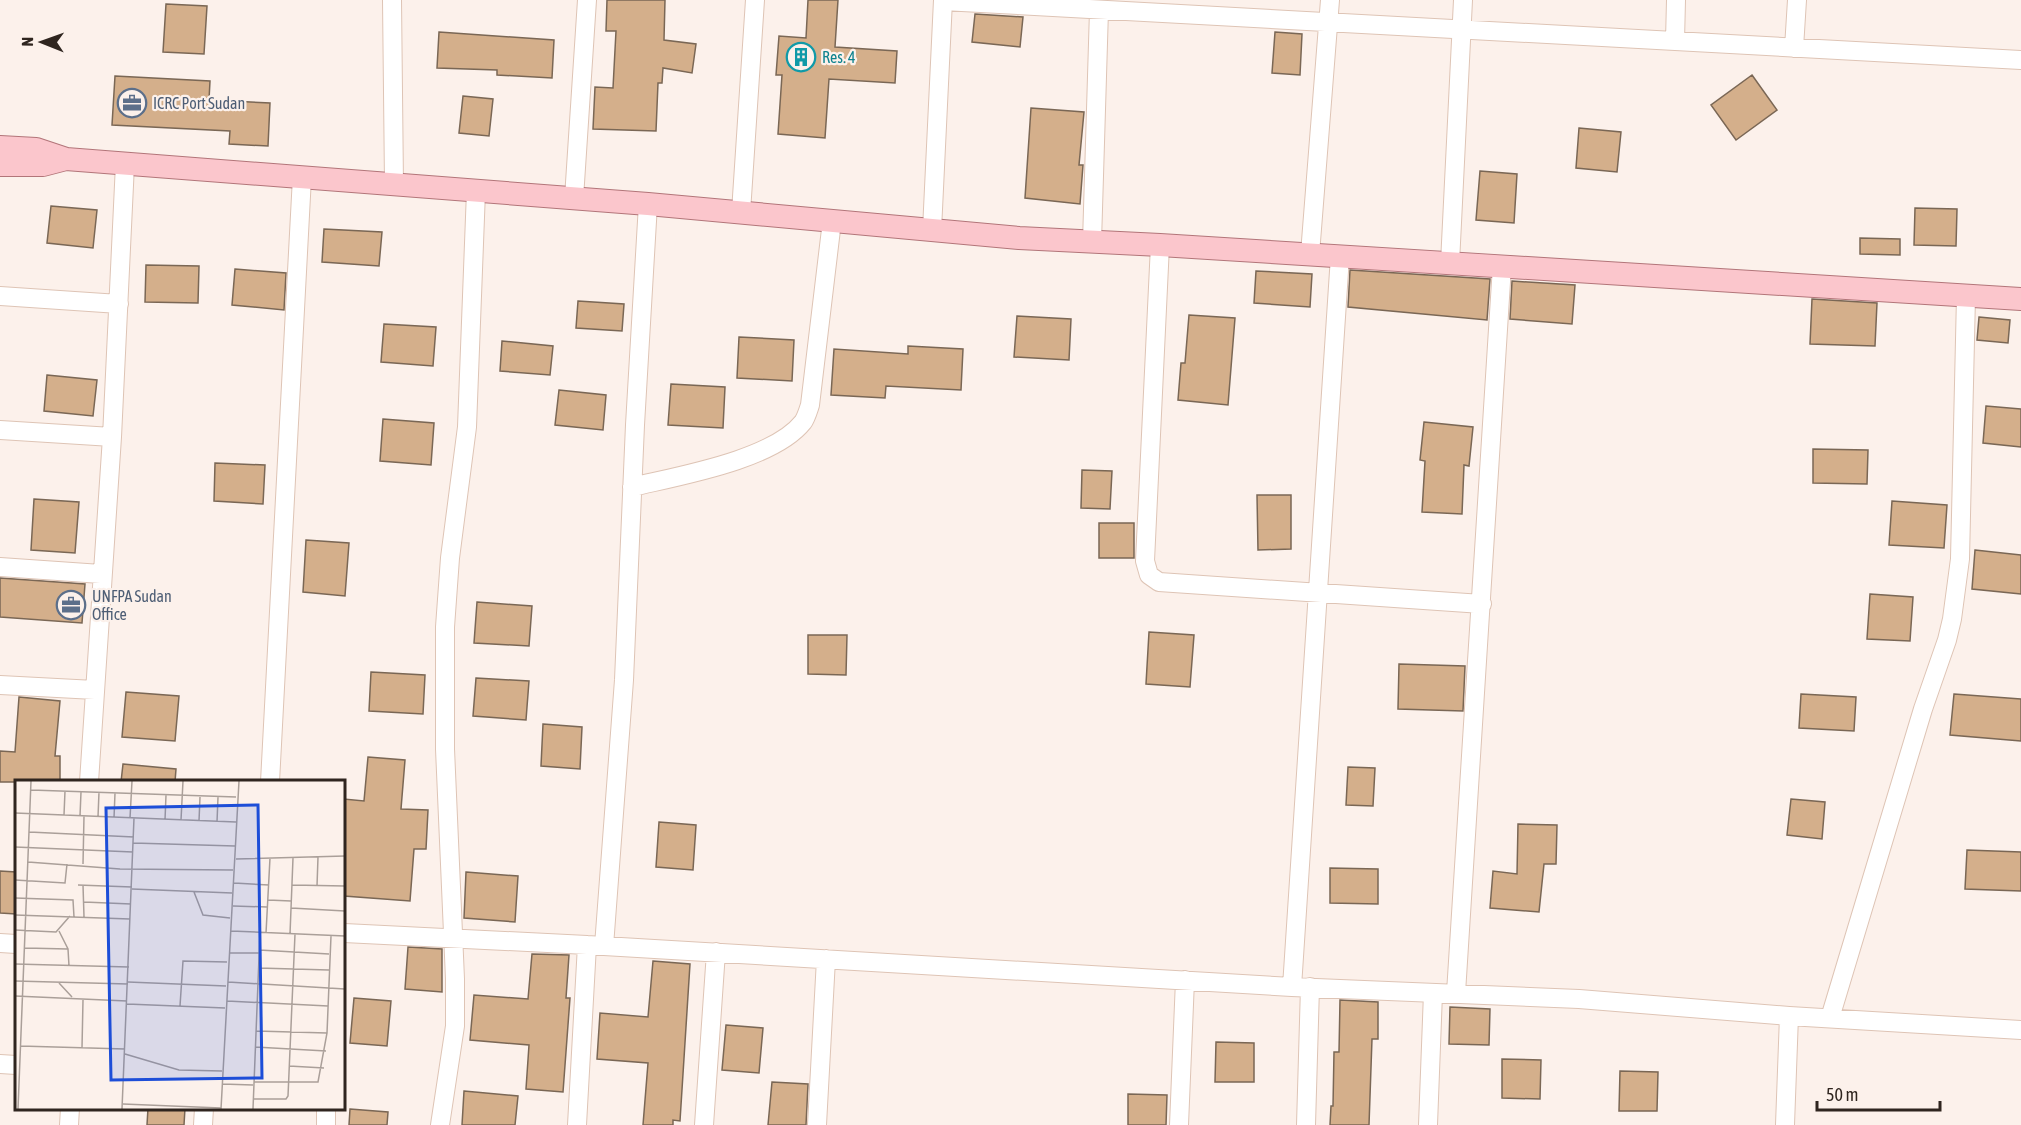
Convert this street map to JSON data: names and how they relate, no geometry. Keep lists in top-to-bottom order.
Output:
{
  "places": {
    "building": ["Res. 4"],
    "office": ["ICRC Port Sudan", "UNFPA Sudan Office"]
  },
  "scale_bar": "50 m",
  "north": "left"
}
